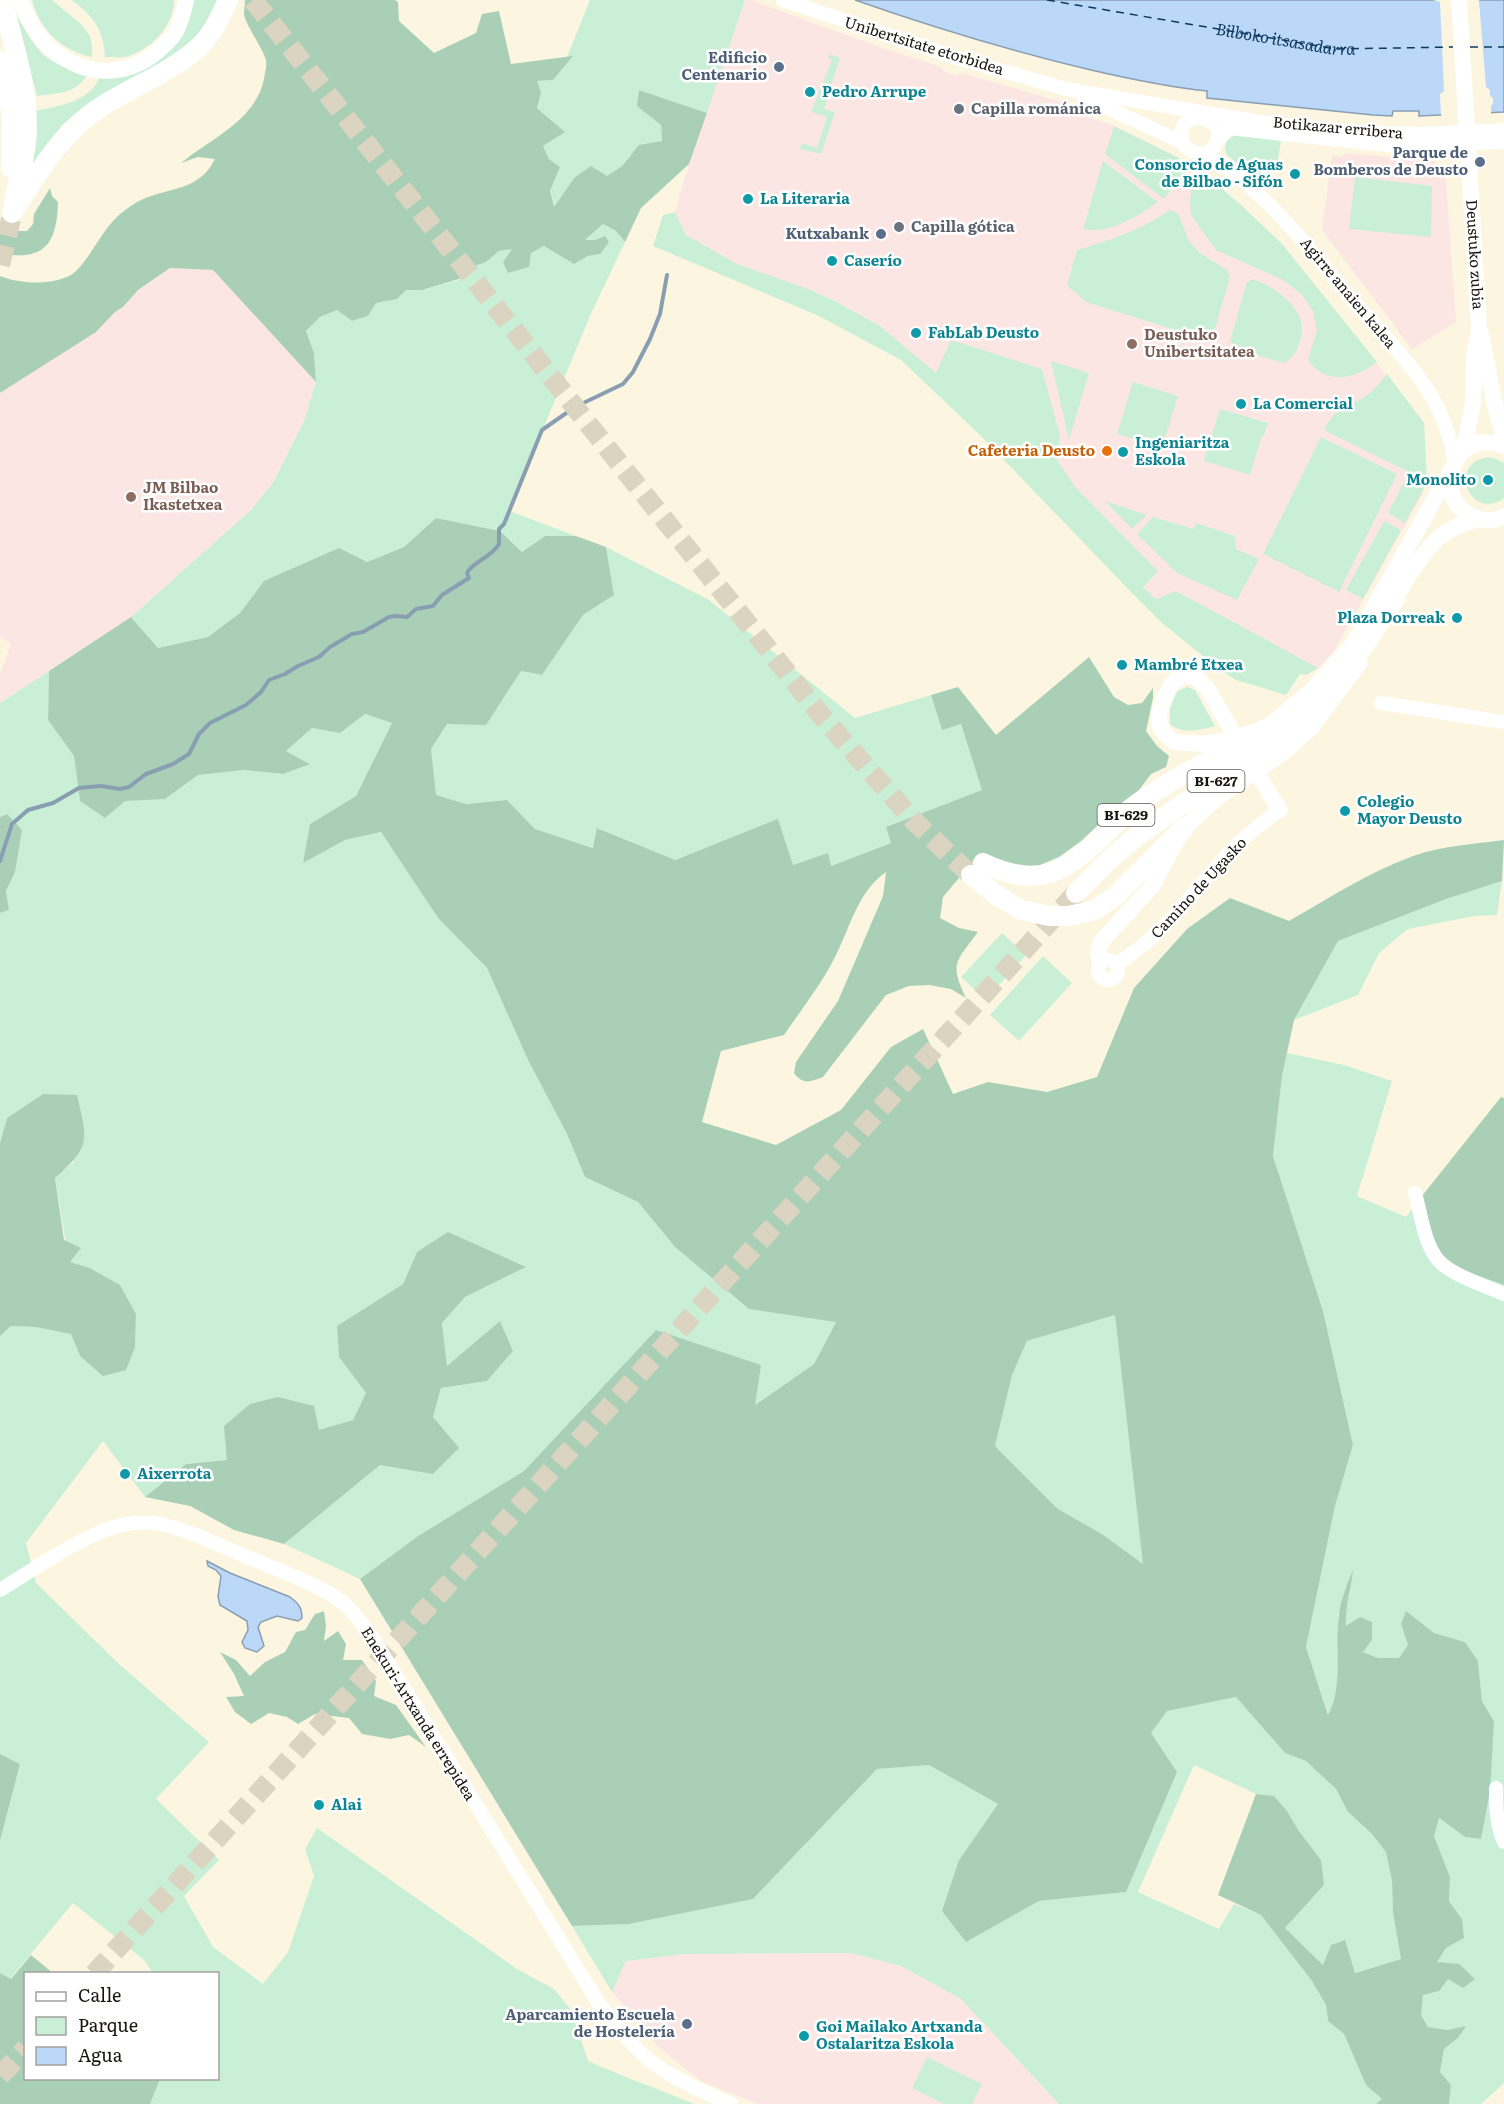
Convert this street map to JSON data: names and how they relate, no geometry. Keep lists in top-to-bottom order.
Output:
{
  "streets": {
    "highway": ["BI-627", "BI-629"],
    "main road": ["Deustuko zubia"],
    "street": [
      "Unibertsitate etorbidea",
      "Botikazar erribera",
      "Agirre anaien kalea",
      "Camino de Ugasko",
      "Enekuri-Artxanda errepidea"
    ]
  },
  "crossings": [
    ["Unibertsitate etorbidea", "Botikazar erribera"],
    ["Unibertsitate etorbidea", "Agirre anaien kalea"],
    ["Botikazar erribera", "Agirre anaien kalea"],
    ["Deustuko zubia", "Agirre anaien kalea"],
    ["Deustuko zubia", "BI-627"],
    ["Agirre anaien kalea", "BI-627"],
    ["BI-627", "BI-629"]
  ],
  "water": ["Bilboko itsasadarra"],
  "places": [
    "Edificio Centenario",
    "Pedro Arrupe",
    "Capilla románica",
    "Parque de Bomberos de Deusto",
    "Consorcio de Aguas de Bilbao - Sifón",
    "La Literaria",
    "Capilla gótica",
    "Kutxabank",
    "Caserío",
    "FabLab Deusto",
    "Deustuko Unibertsitatea",
    "La Comercial",
    "Cafeteria Deusto",
    "Ingeniaritza Eskola",
    "Monolito",
    "JM Bilbao Ikastetxea",
    "Plaza Dorreak",
    "Mambré Etxea",
    "Colegio Mayor Deusto",
    "Aixerrota",
    "Alai",
    "Aparcamiento Escuela de Hostelería",
    "Goi Mailako Artxanda Ostalaritza Eskola"
  ],
  "legend": ["Calle", "Parque", "Agua"]
}
